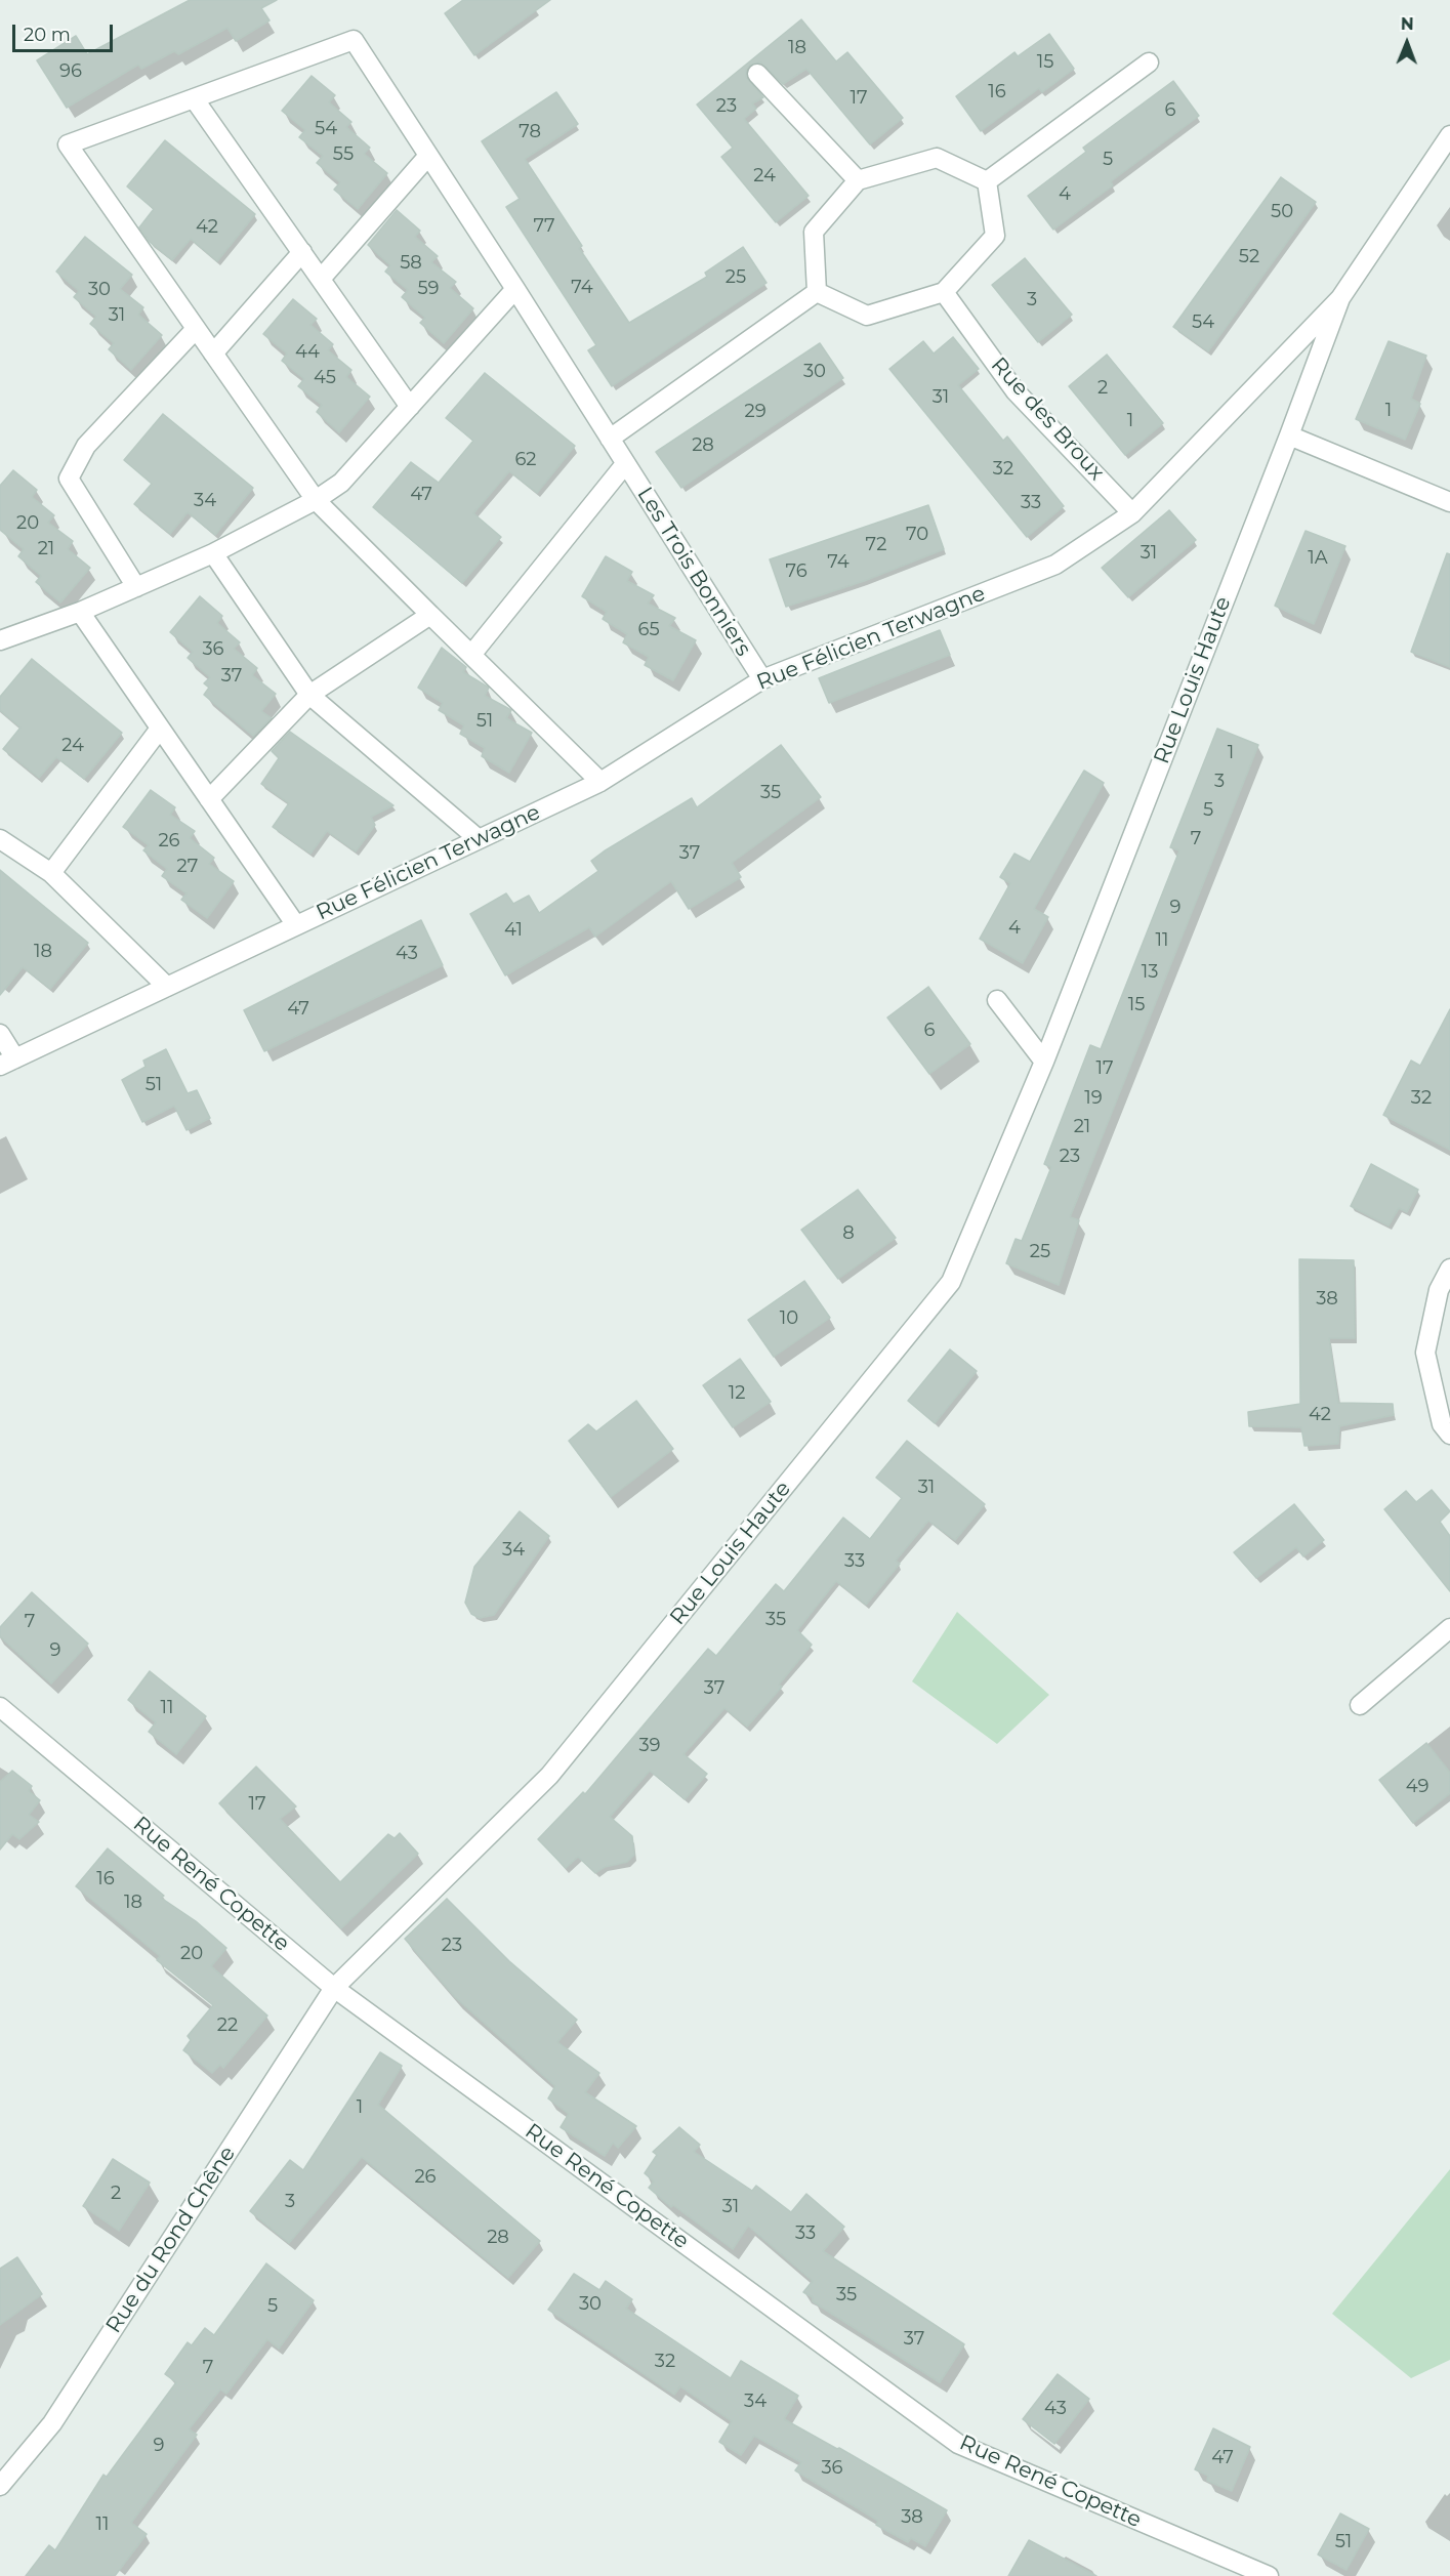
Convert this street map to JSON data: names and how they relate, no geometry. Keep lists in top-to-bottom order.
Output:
{
  "streets": {
    "street": [
      "Rue des Broux",
      "Les Trois Bonniers",
      "Rue Félicien Terwagne",
      "Rue Louis Haute",
      "Rue René Copette",
      "Rue du Rond Chêne"
    ]
  },
  "crossings": [
    ["Rue des Broux", "Rue Félicien Terwagne"],
    ["Les Trois Bonniers", "Rue Félicien Terwagne"],
    ["Rue Félicien Terwagne", "Rue Louis Haute"],
    ["Rue Louis Haute", "Rue René Copette"],
    ["Rue Louis Haute", "Rue du Rond Chêne"],
    ["Rue René Copette", "Rue du Rond Chêne"]
  ],
  "house_numbers": [
    "18",
    "15",
    "96",
    "16",
    "17",
    "23",
    "6",
    "54",
    "78",
    "55",
    "5",
    "24",
    "4",
    "50",
    "77",
    "42",
    "52",
    "58",
    "25",
    "74",
    "59",
    "30",
    "3",
    "31",
    "54",
    "44",
    "30",
    "45",
    "2",
    "31",
    "1",
    "29",
    "1",
    "28",
    "62",
    "32",
    "47",
    "34",
    "33",
    "20",
    "70",
    "72",
    "21",
    "31",
    "1A",
    "74",
    "76",
    "65",
    "36",
    "37",
    "51",
    "24",
    "1",
    "3",
    "35",
    "5",
    "7",
    "26",
    "37",
    "27",
    "9",
    "4",
    "41",
    "11",
    "18",
    "43",
    "13",
    "15",
    "47",
    "6",
    "17",
    "51",
    "19",
    "32",
    "21",
    "23",
    "8",
    "25",
    "38",
    "10",
    "12",
    "42",
    "31",
    "34",
    "33",
    "35",
    "7",
    "9",
    "37",
    "11",
    "39",
    "49",
    "17",
    "16",
    "18",
    "23",
    "20",
    "22",
    "1",
    "26",
    "2",
    "3",
    "31",
    "33",
    "28",
    "35",
    "30",
    "5",
    "37",
    "32",
    "7",
    "34",
    "43",
    "9",
    "47",
    "36",
    "38",
    "11",
    "51"
  ],
  "scale_bar": "20 m",
  "north": "top"
}
